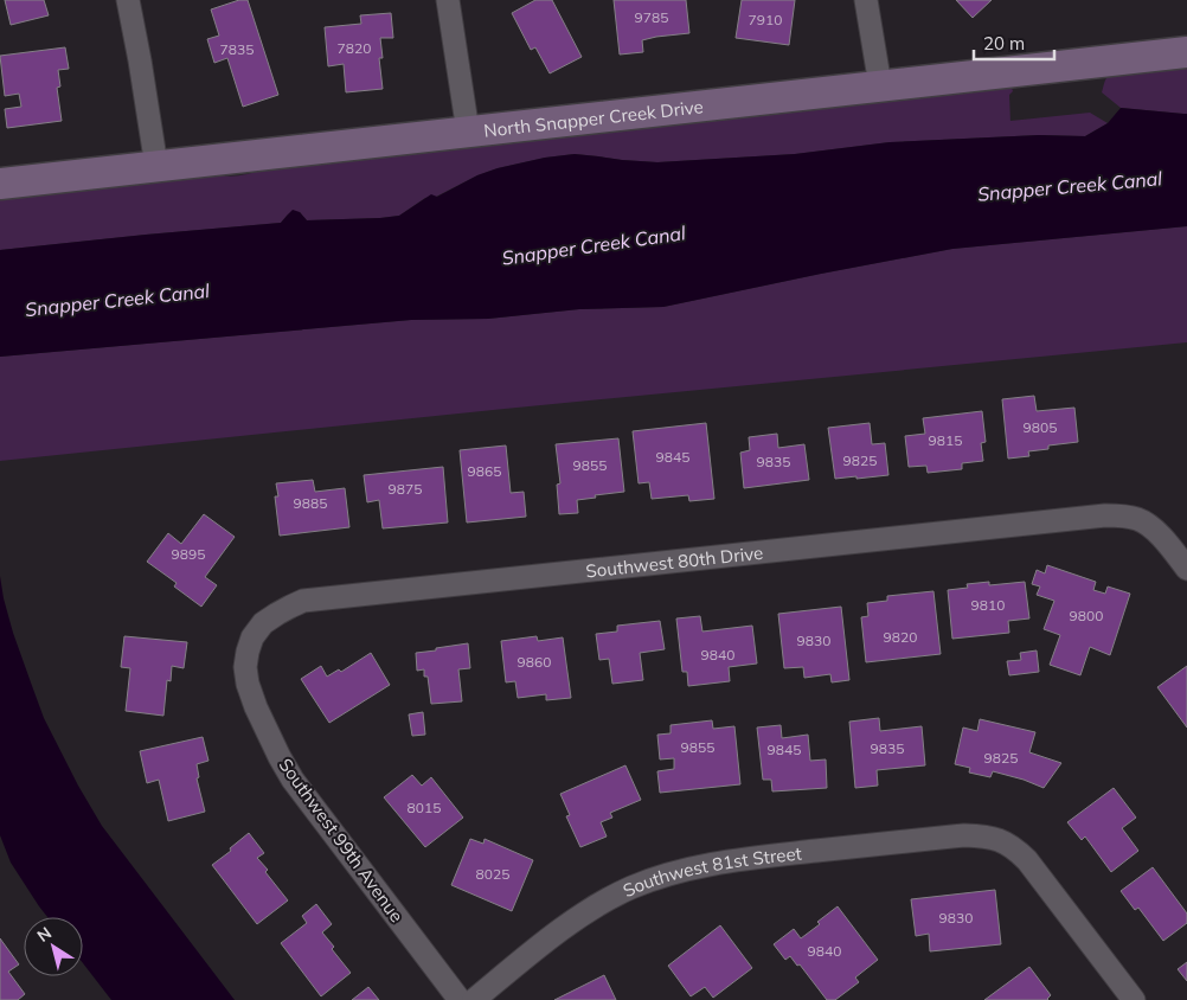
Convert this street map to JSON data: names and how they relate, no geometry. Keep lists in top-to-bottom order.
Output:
{
  "streets": {
    "street": [
      "North Snapper Creek Drive",
      "Southwest 80th Drive",
      "Southwest 99th Avenue",
      "Southwest 81st Street"
    ]
  },
  "crossings": [
    ["Southwest 80th Drive", "Southwest 99th Avenue"]
  ],
  "water": ["Snapper Creek Canal"],
  "house_numbers": [
    "9785",
    "7910",
    "7820",
    "7835",
    "9805",
    "9815",
    "9845",
    "9825",
    "9835",
    "9855",
    "9865",
    "9875",
    "9885",
    "9895",
    "9810",
    "9800",
    "9820",
    "9830",
    "9840",
    "9860",
    "9855",
    "9835",
    "9845",
    "9825",
    "8015",
    "8025",
    "9830",
    "9840"
  ],
  "scale_bar": "20 m",
  "north": "top left"
}
